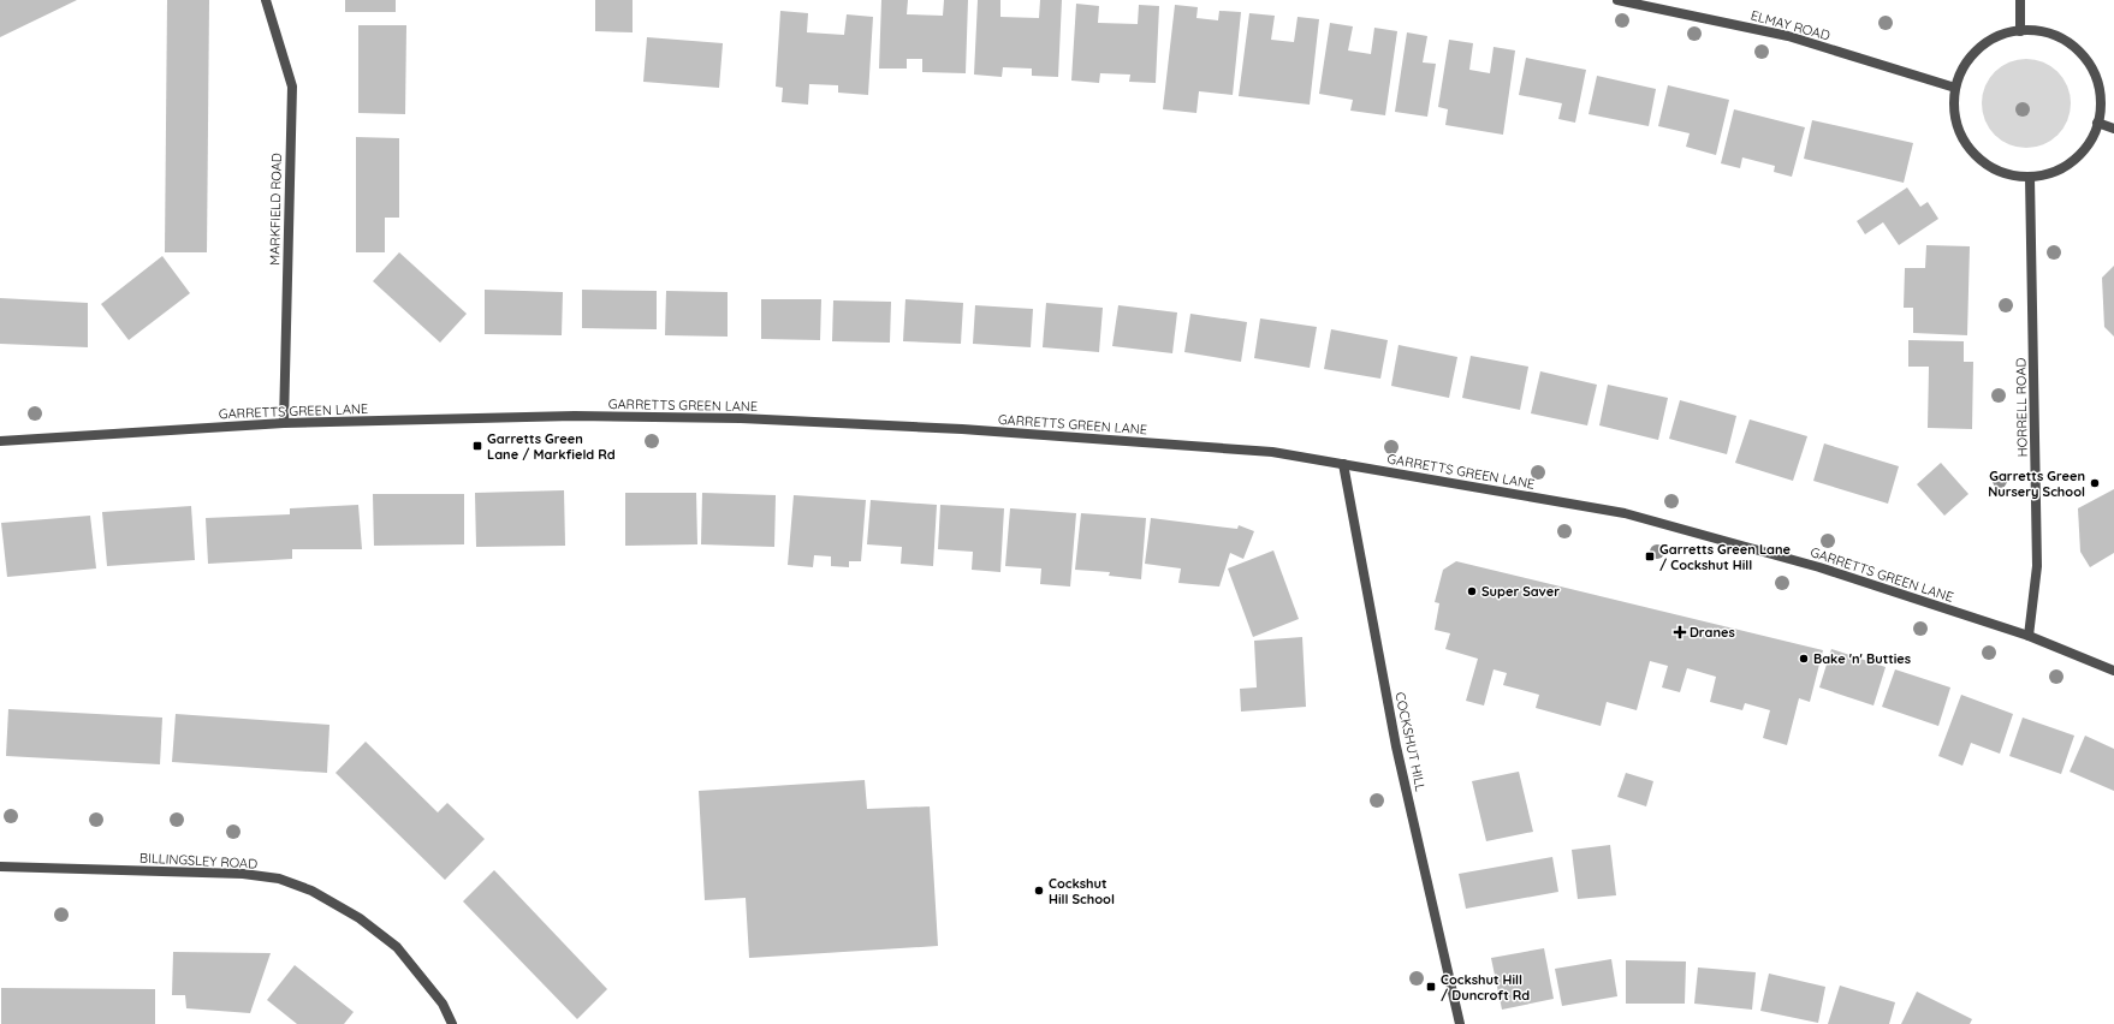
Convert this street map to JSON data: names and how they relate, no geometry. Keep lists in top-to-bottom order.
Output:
{
  "streets": {
    "street": [
      "ELMAY ROAD",
      "MARKFIELD ROAD",
      "GARRETTS GREEN LANE",
      "HORRELL ROAD",
      "COCKSHUT HILL",
      "BILLINGSLEY ROAD"
    ]
  },
  "crossings": [
    ["ELMAY ROAD", "HORRELL ROAD"],
    ["MARKFIELD ROAD", "GARRETTS GREEN LANE"],
    ["GARRETTS GREEN LANE", "HORRELL ROAD"],
    ["GARRETTS GREEN LANE", "COCKSHUT HILL"]
  ],
  "places": {
    "transit": ["Garretts Green Lane / Markfield Rd", "Garretts Green Lane / Cockshut Hill", "Cockshut Hill / Duncroft Rd"],
    "other": [
      "Garretts Green Nursery School",
      "Super Saver",
      "Bake 'n' Butties",
      "Cockshut Hill School"
    ],
    "health": ["Dranes"]
  }
}
